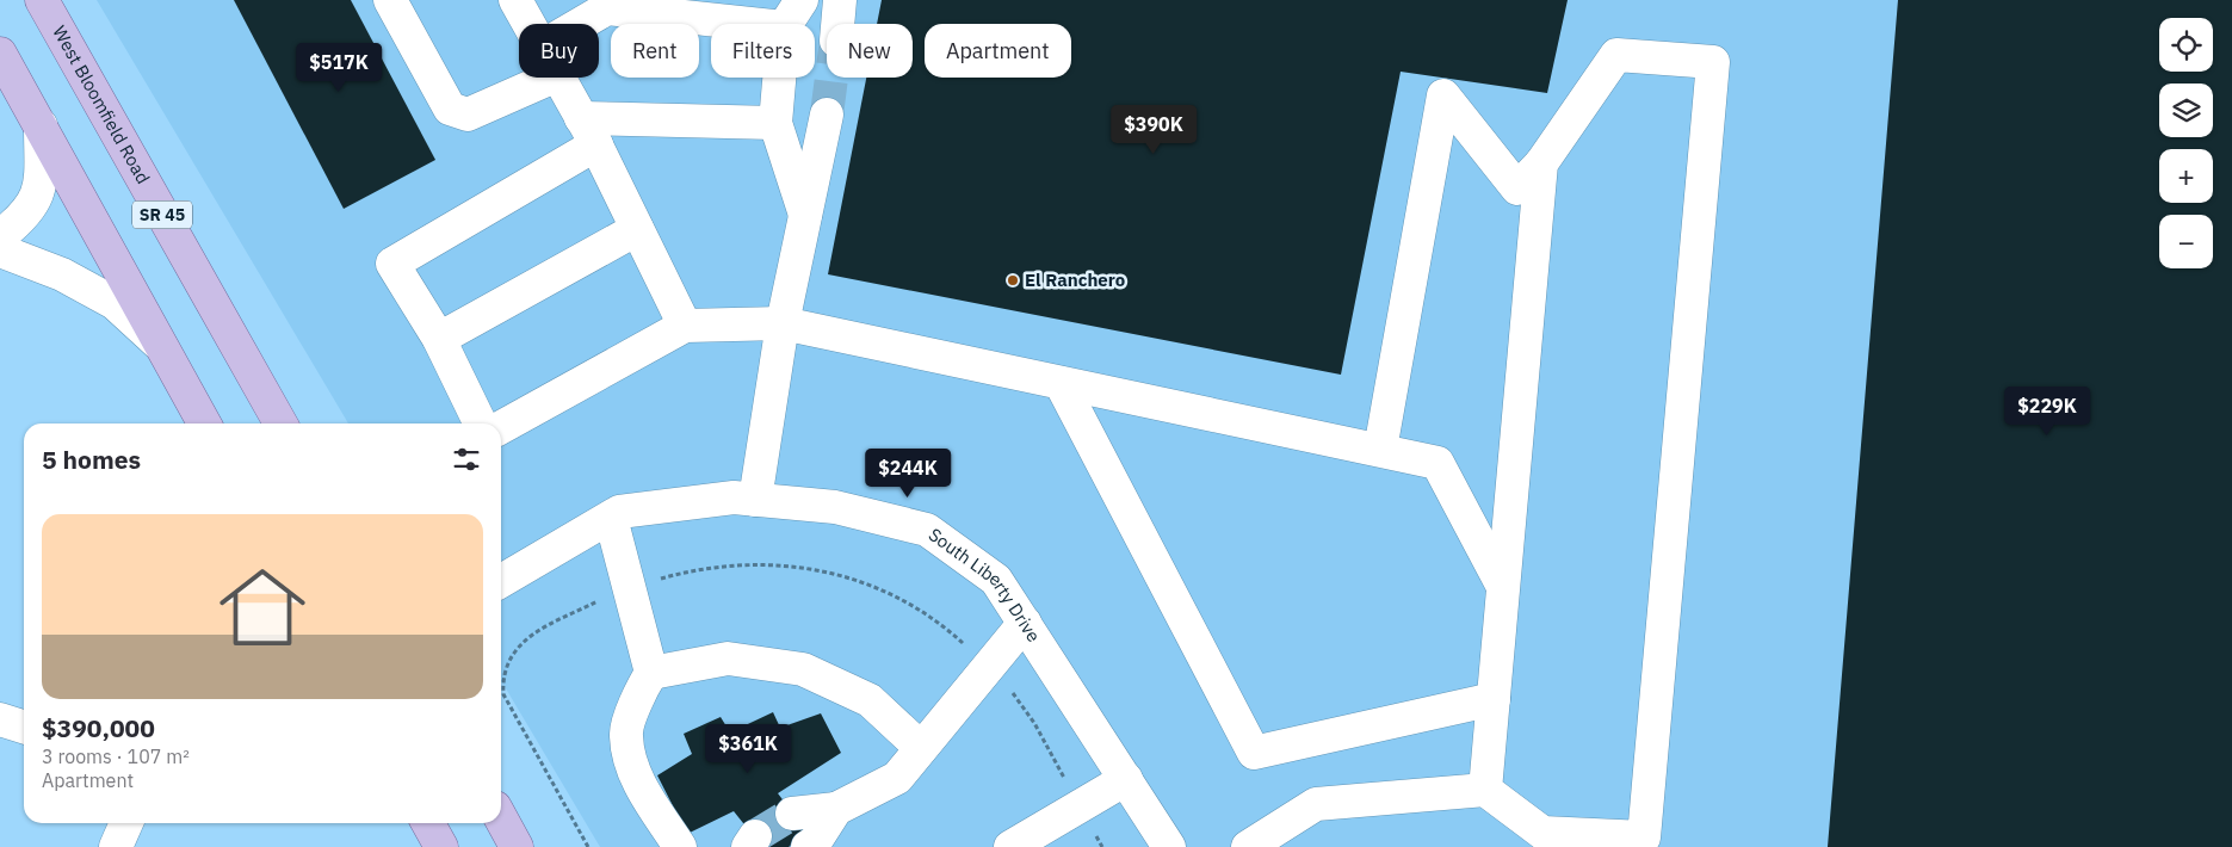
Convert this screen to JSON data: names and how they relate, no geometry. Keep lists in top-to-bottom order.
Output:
{
  "streets": {
    "main road": ["West Bloomfield Road", "SR 45"],
    "street": ["South Liberty Drive"]
  },
  "places": ["El Ranchero"],
  "page": {
    "map_buttons": ["+", "−"],
    "chip": [
      "Buy",
      "Rent",
      "Filters",
      "New",
      "Apartment"
    ],
    "price": [
      "$517K",
      "$390K",
      "$229K",
      "$244K",
      "$361K"
    ],
    "heading": "5 homes",
    "list": [
      {
        "name": "$390,000",
        "note": "3 rooms · 107 m² · Apartment"
      }
    ]
  }
}
